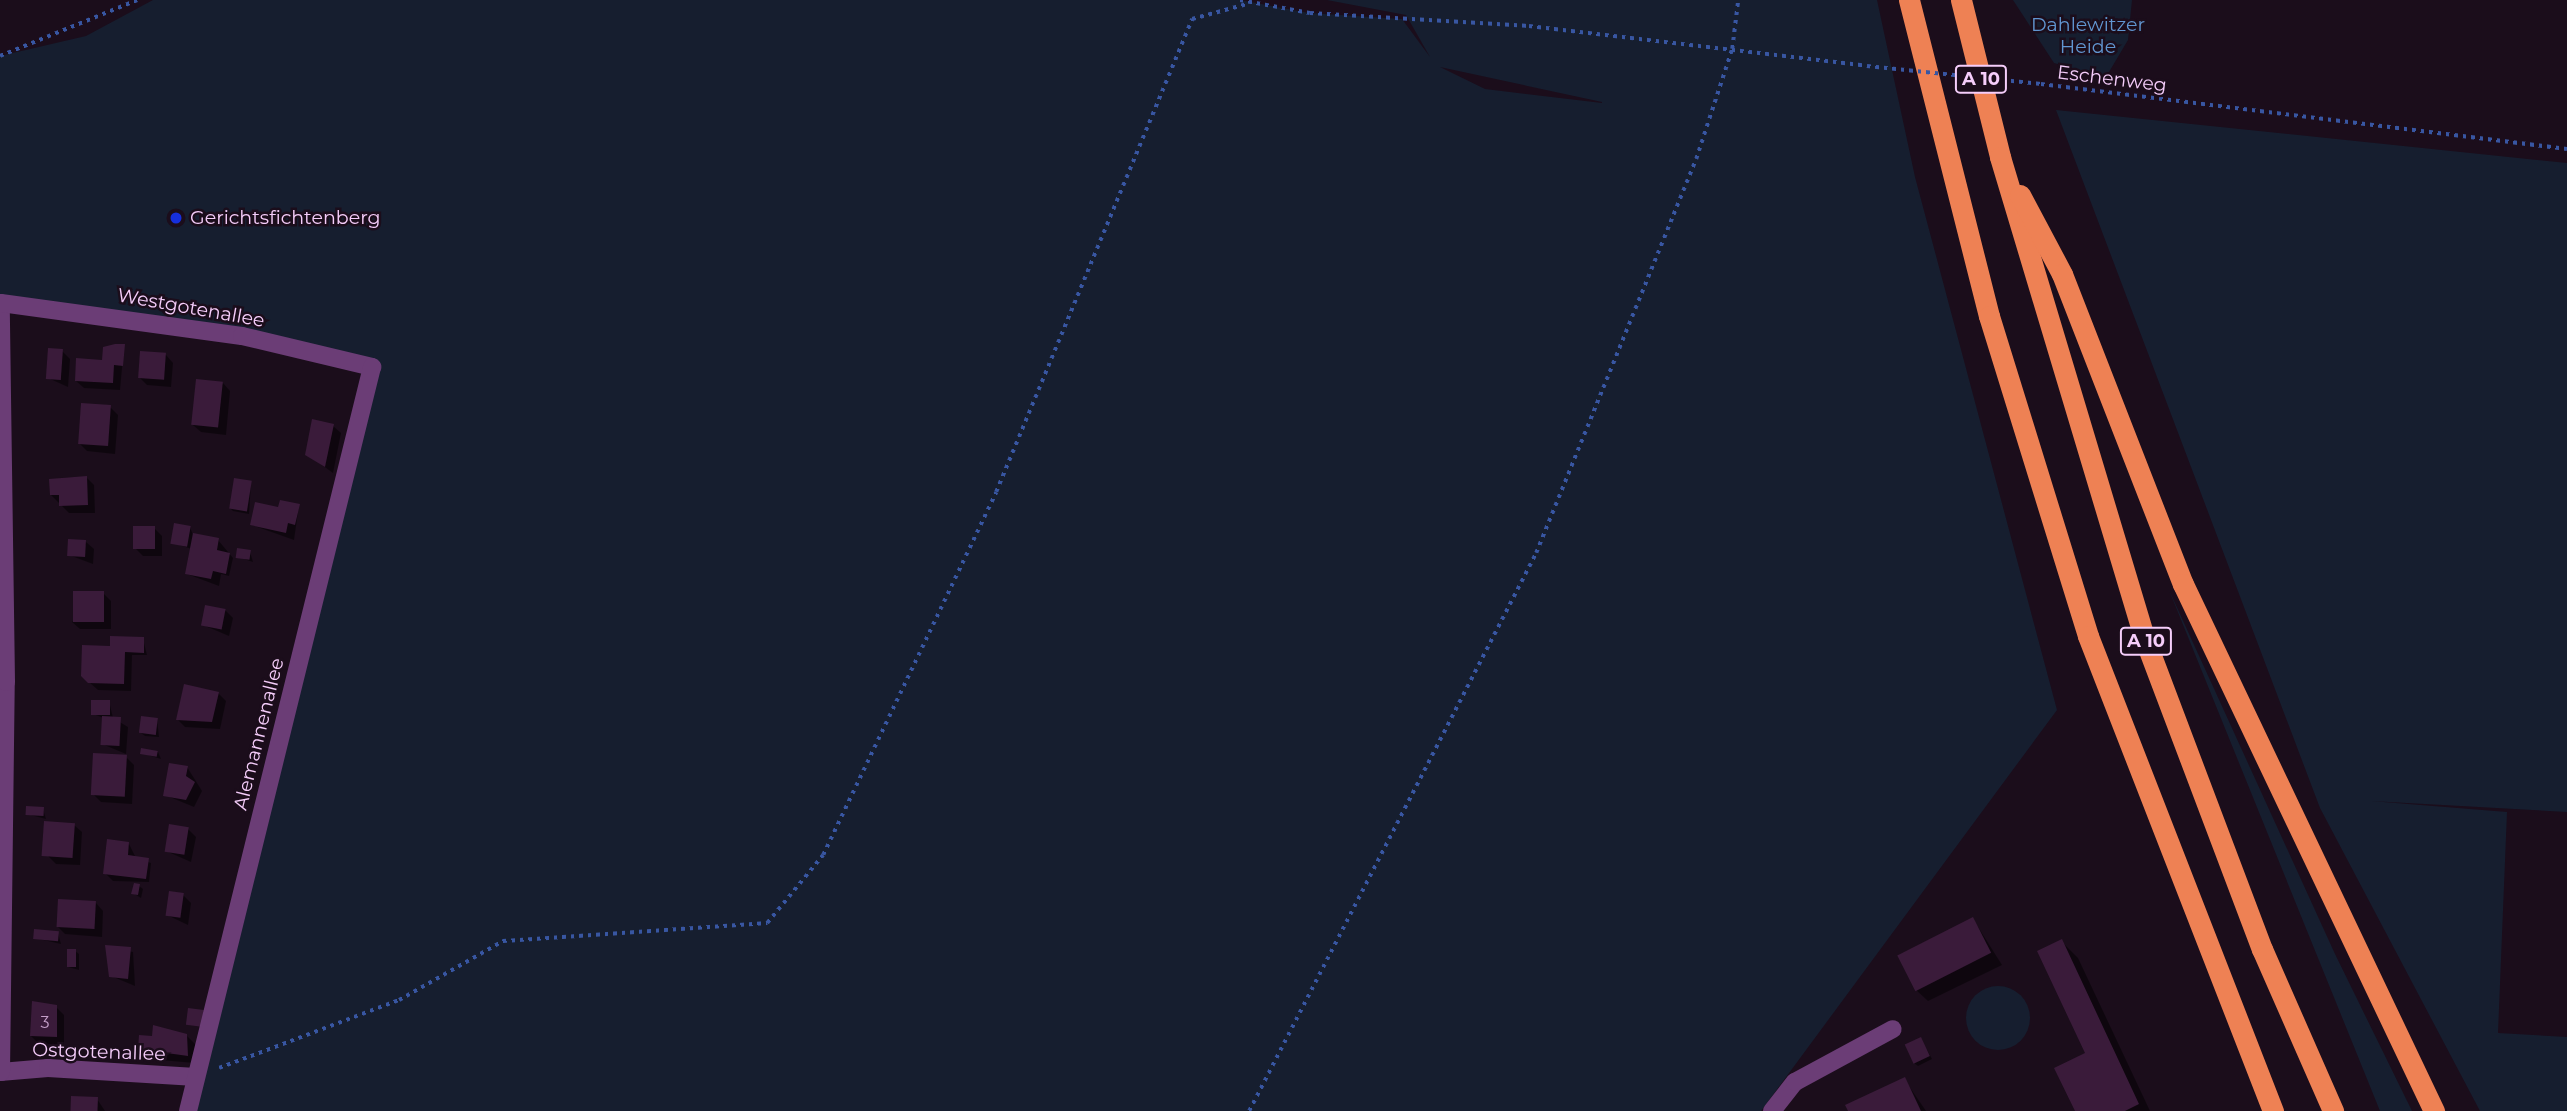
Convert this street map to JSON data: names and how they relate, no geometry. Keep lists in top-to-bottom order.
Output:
{
  "streets": {
    "highway": ["A 10"],
    "street": ["Westgotenallee", "Alemannenallee", "Ostgotenallee"],
    "path": ["Eschenweg"]
  },
  "crossings": [
    ["Westgotenallee", "Alemannenallee"],
    ["Alemannenallee", "Ostgotenallee"]
  ],
  "parks": ["Dahlewitzer Heide"],
  "places": ["Gerichtsfichtenberg"],
  "house_numbers": ["3"]
}
